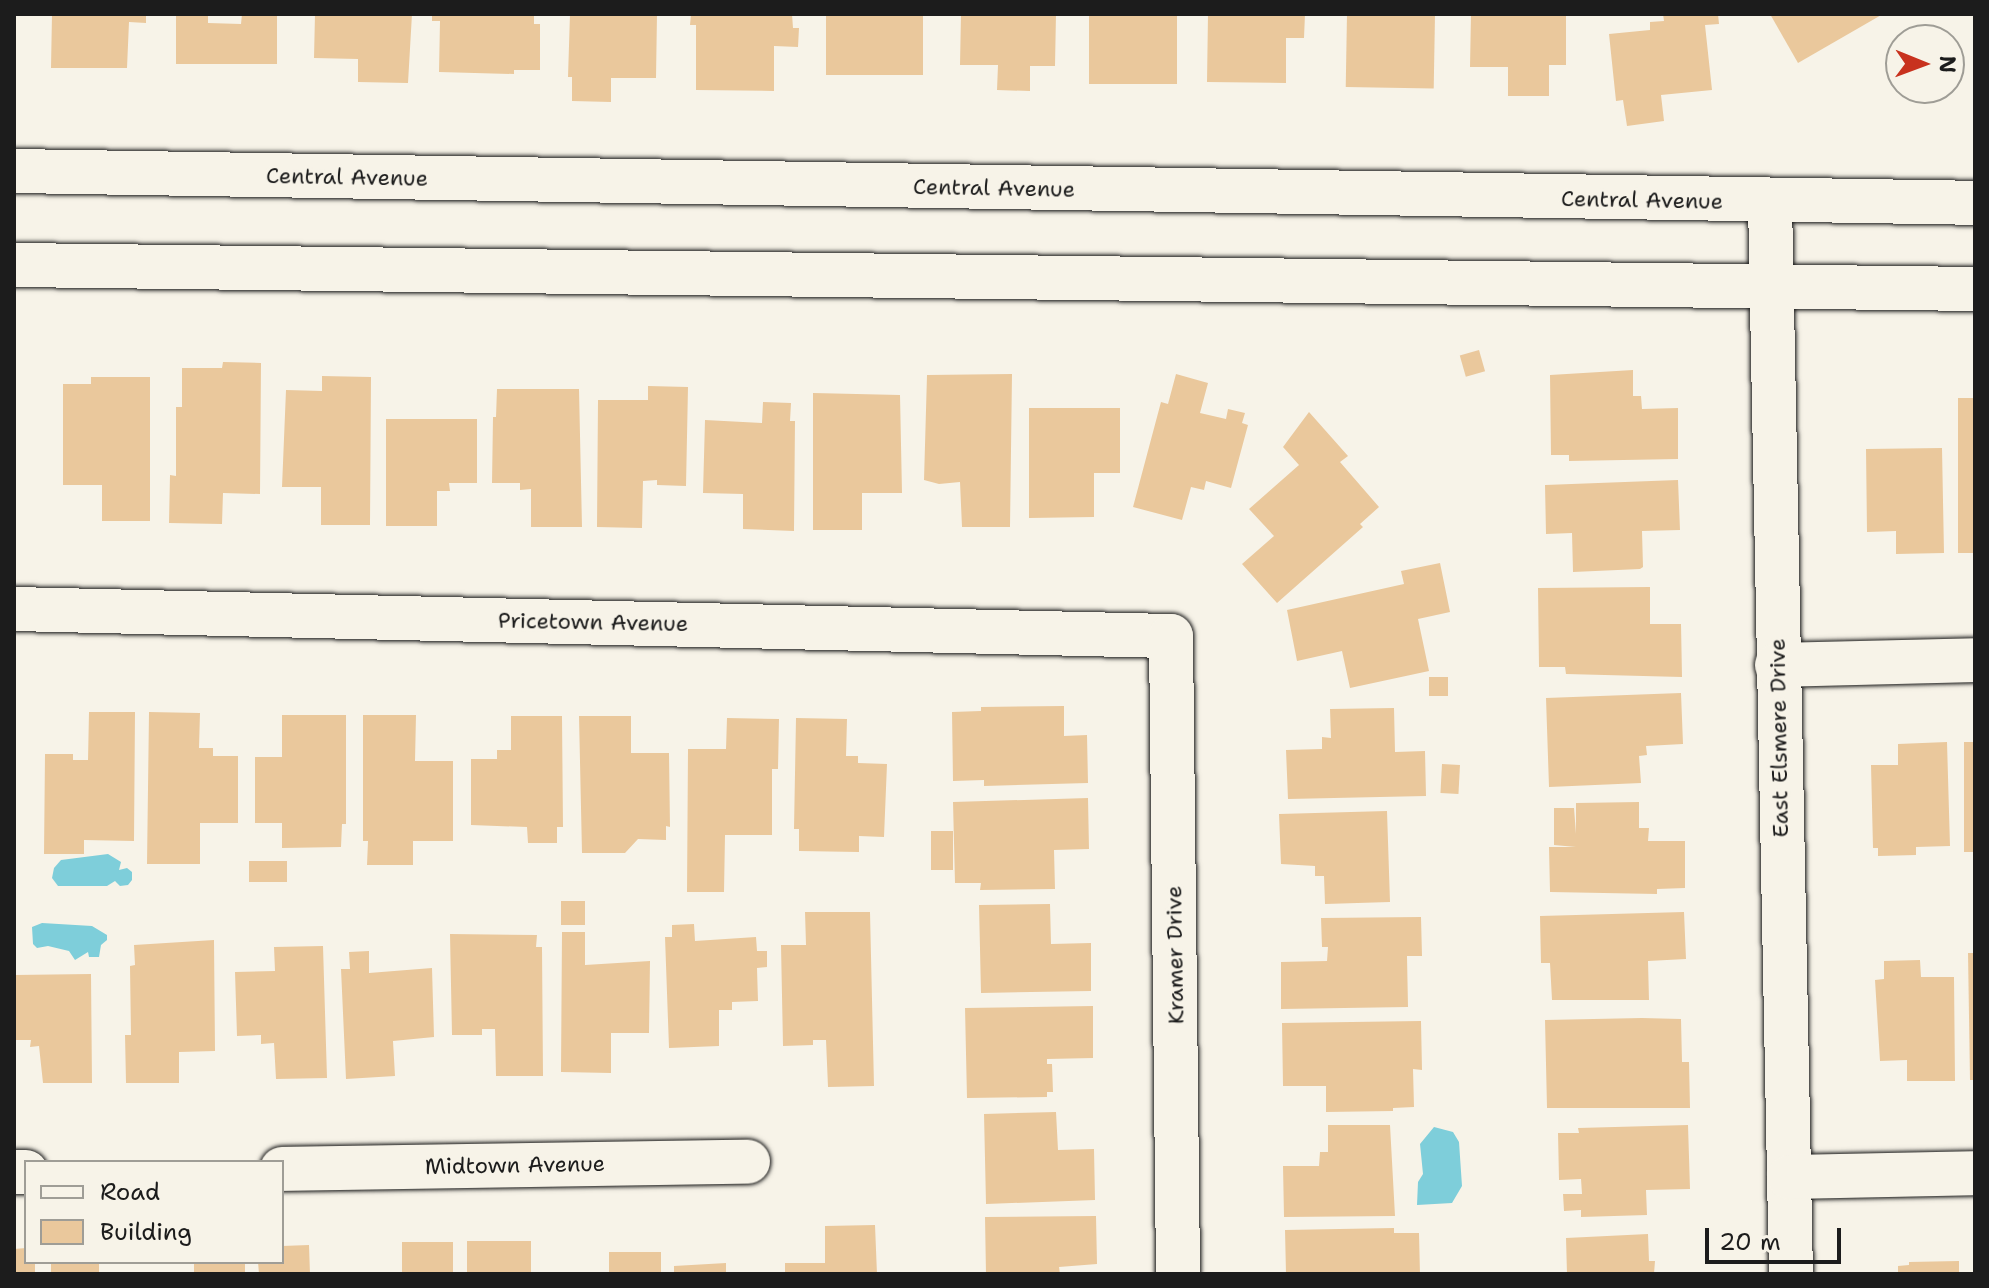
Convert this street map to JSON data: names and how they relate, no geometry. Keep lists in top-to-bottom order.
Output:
{
  "streets": {
    "main road": [
      "Central Avenue",
      "Pricetown Avenue",
      "East Elsmere Drive",
      "Kramer Drive",
      "Midtown Avenue"
    ]
  },
  "crossings": [
    ["Central Avenue", "East Elsmere Drive"],
    ["Pricetown Avenue", "Kramer Drive"]
  ],
  "legend": ["Road", "Building"],
  "scale_bar": "20 m",
  "north": "right"
}
